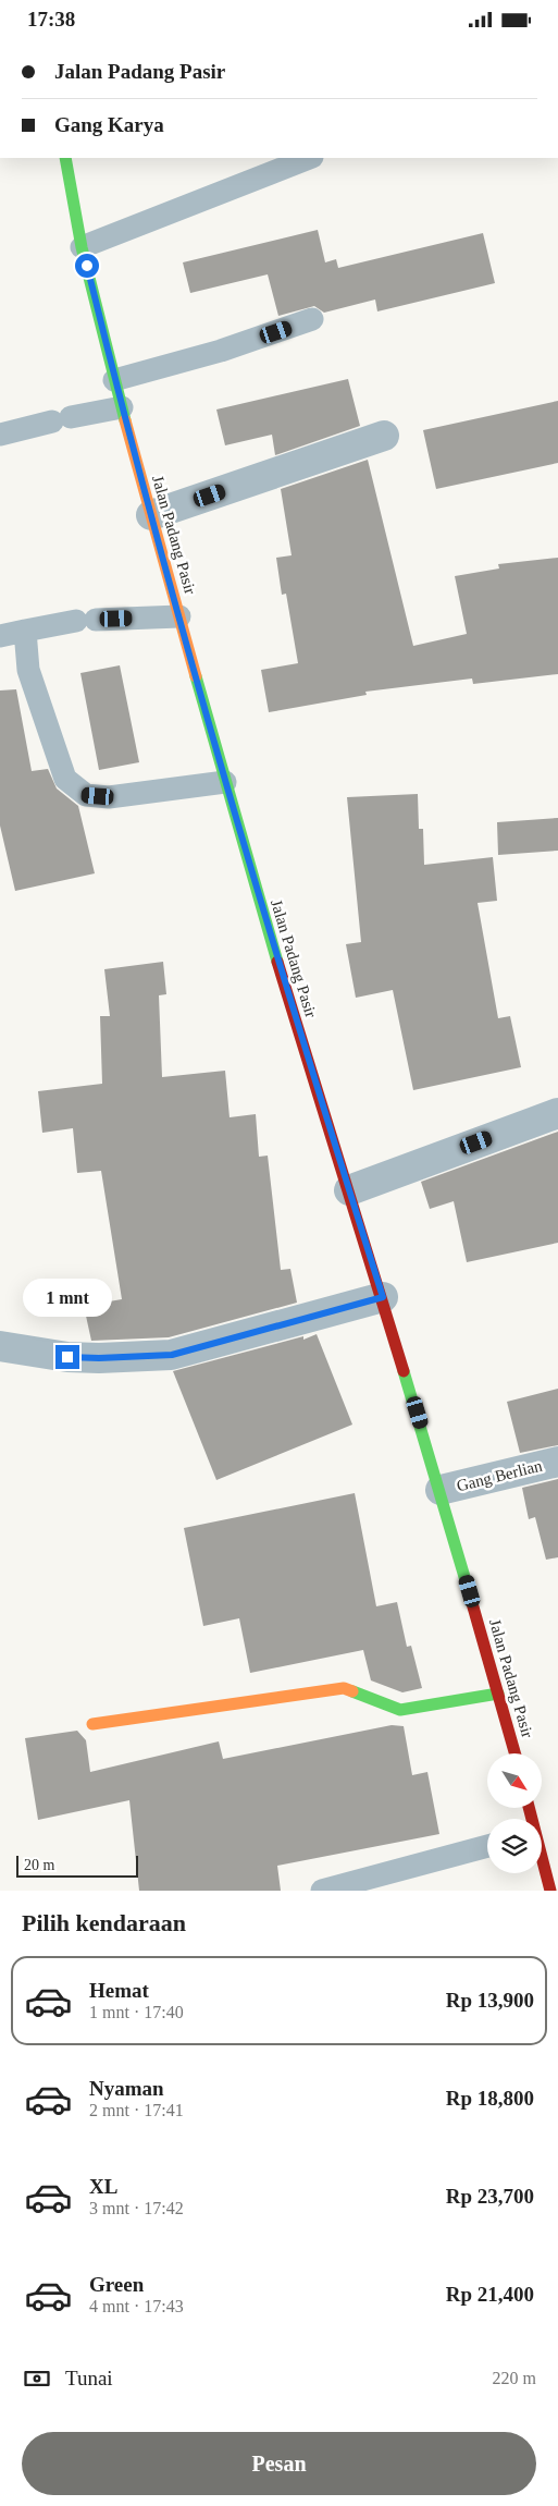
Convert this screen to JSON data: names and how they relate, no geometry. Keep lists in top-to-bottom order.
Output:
{
  "streets": {
    "main road": ["Jalan Padang Pasir"],
    "street": ["Gang Berlian"]
  },
  "crossings": [
    ["Jalan Padang Pasir", "Gang Berlian"]
  ],
  "scale_bar": "20 m",
  "north": "bottom right",
  "page": {
    "status": "17:38",
    "banner": ["Jalan Padang Pasir", "Gang Karya"],
    "bubble": "1 mnt",
    "scale": "20 m",
    "heading": "Pilih kendaraan",
    "list": [
      {
        "name": "Hemat",
        "note": "1 mnt · 17:40",
        "value": "Rp 13,900"
      },
      {
        "name": "Nyaman",
        "note": "2 mnt · 17:41",
        "value": "Rp 18,800"
      },
      {
        "name": "XL",
        "note": "3 mnt · 17:42",
        "value": "Rp 23,700"
      },
      {
        "name": "Green",
        "note": "4 mnt · 17:43",
        "value": "Rp 21,400"
      }
    ],
    "pay": ["Tunai", "220 m"],
    "buttons": "Pesan"
  }
}
